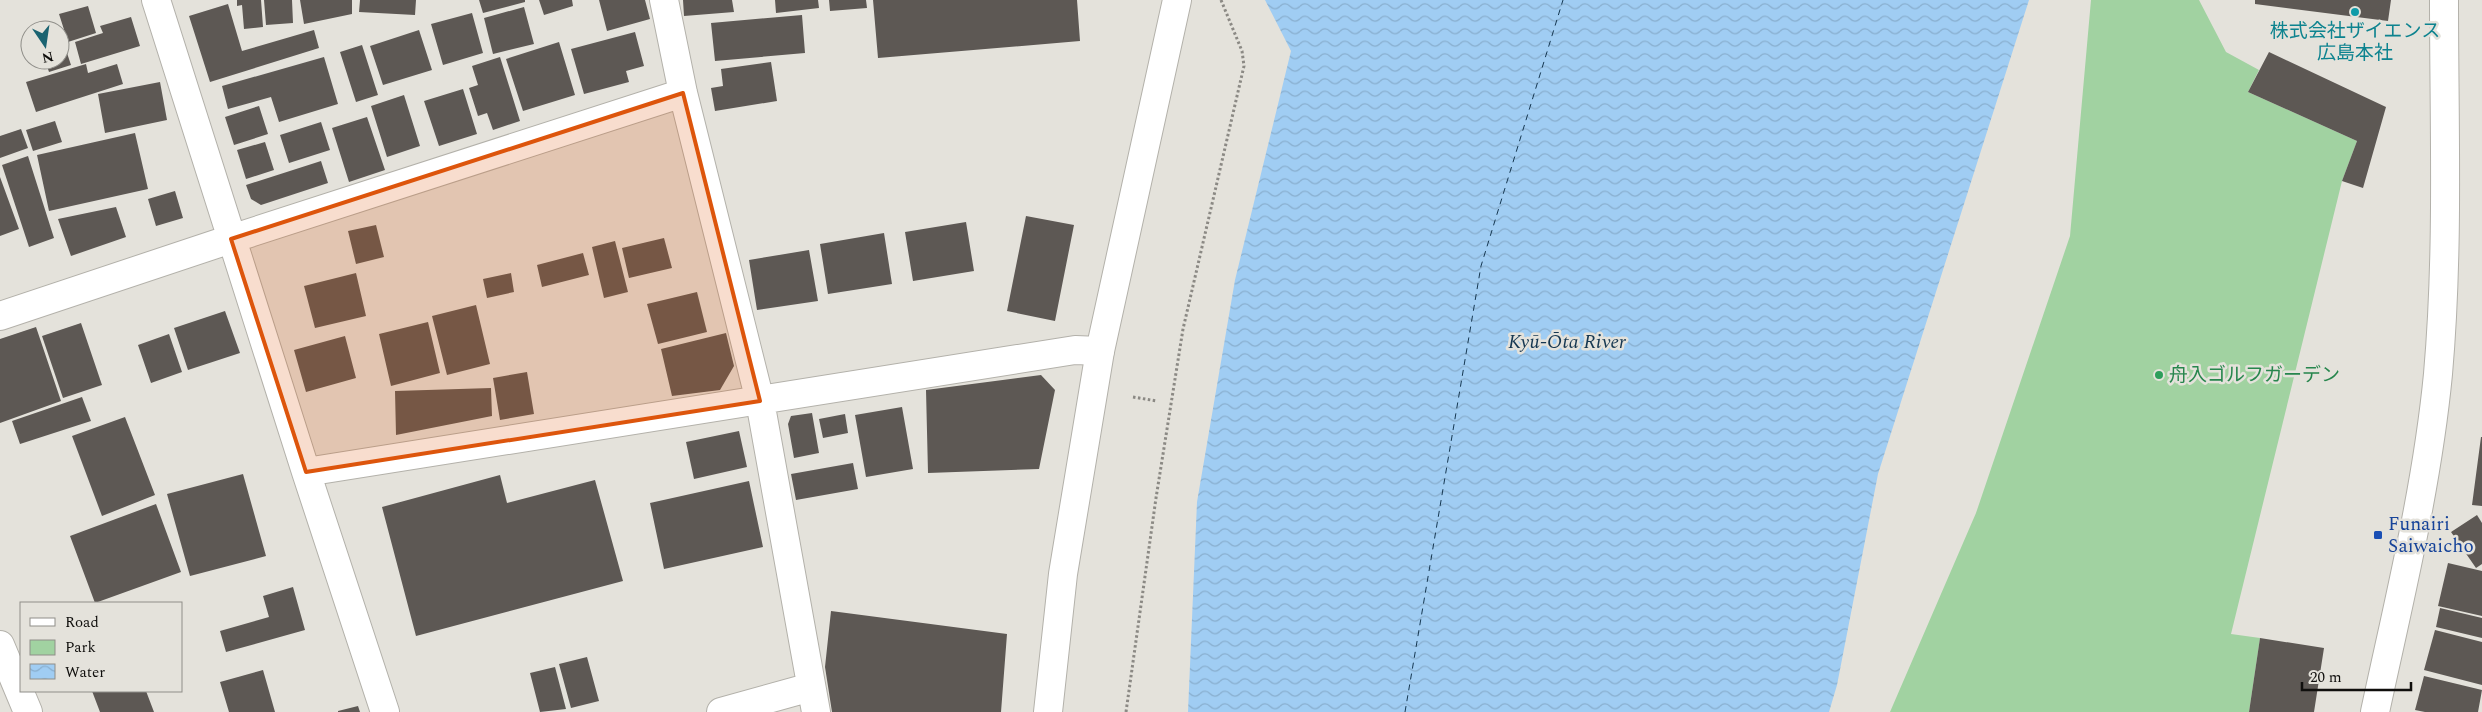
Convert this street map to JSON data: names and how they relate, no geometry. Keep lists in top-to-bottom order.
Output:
{
  "water": ["Kyū-Ōta River"],
  "places": {
    "other": ["株式会社ザイエンス 広島本社", "舟入ゴルフガーデン"],
    "transit": ["Funairi Saiwaicho"]
  },
  "legend": ["Road", "Park", "Water"],
  "scale_bar": "20 m",
  "north": "bottom"
}
